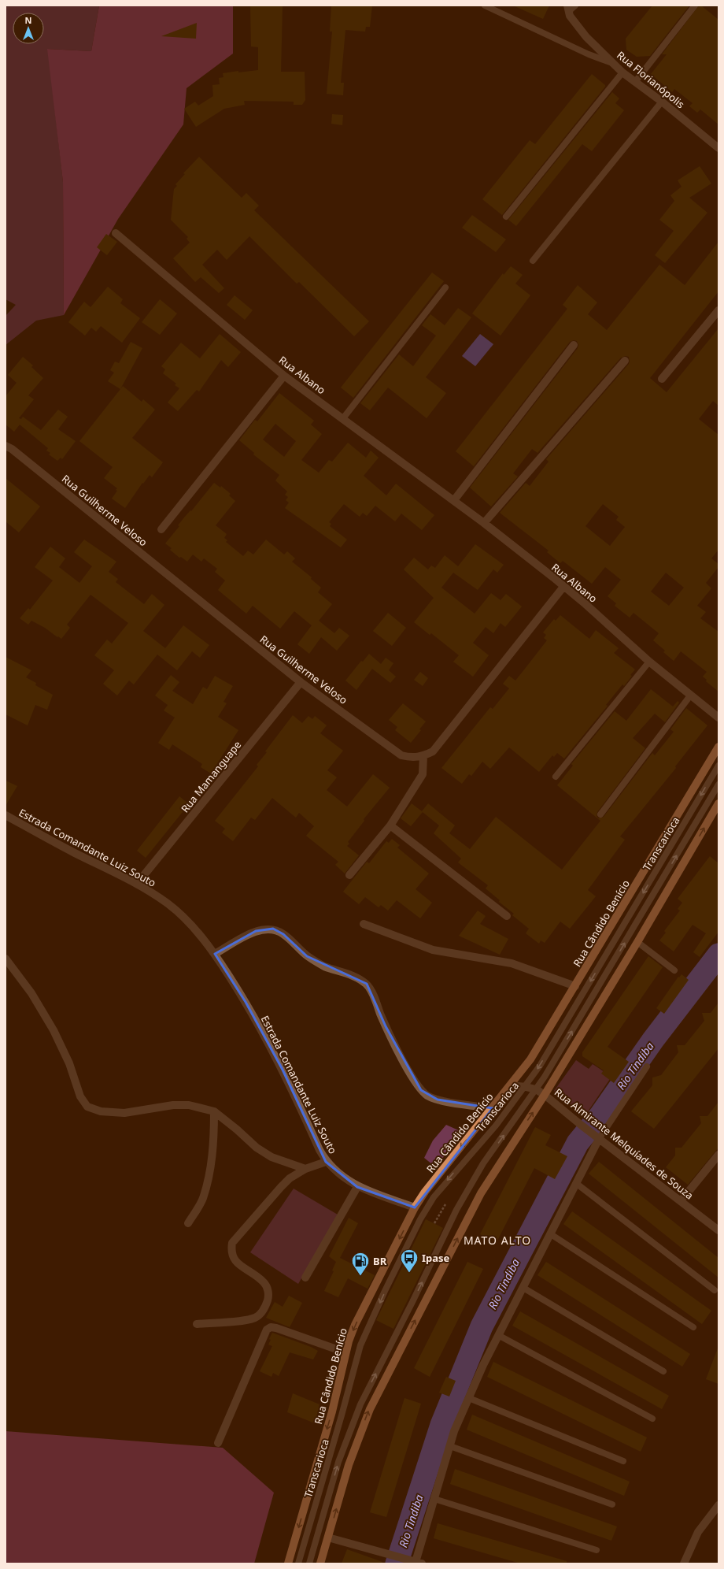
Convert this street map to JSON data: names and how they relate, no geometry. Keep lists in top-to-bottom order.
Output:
{
  "streets": {
    "main road": ["Rua Cândido Benício"],
    "street": [
      "Rua Florianópolis",
      "Rua Albano",
      "Rua Guilherme Veloso",
      "Rua Mamanguape",
      "Estrada Comandante Luiz Souto",
      "Rua Almirante Melquíades de Souza"
    ],
    "lane": ["Transcarioca"]
  },
  "crossings": [
    ["Rua Guilherme Veloso", "Rua Mamanguape"],
    ["Rua Mamanguape", "Estrada Comandante Luiz Souto"],
    ["Transcarioca", "Rua Almirante Melquíades de Souza"],
    ["Estrada Comandante Luiz Souto", "Rua Cândido Benício"],
    ["Rua Cândido Benício", "Rua Almirante Melquíades de Souza"]
  ],
  "districts": ["MATO ALTO"],
  "water": ["Rio Tindiba"],
  "places": {
    "bus stop": ["Ipase"],
    "fuel station": ["BR"]
  },
  "north": "top"
}
